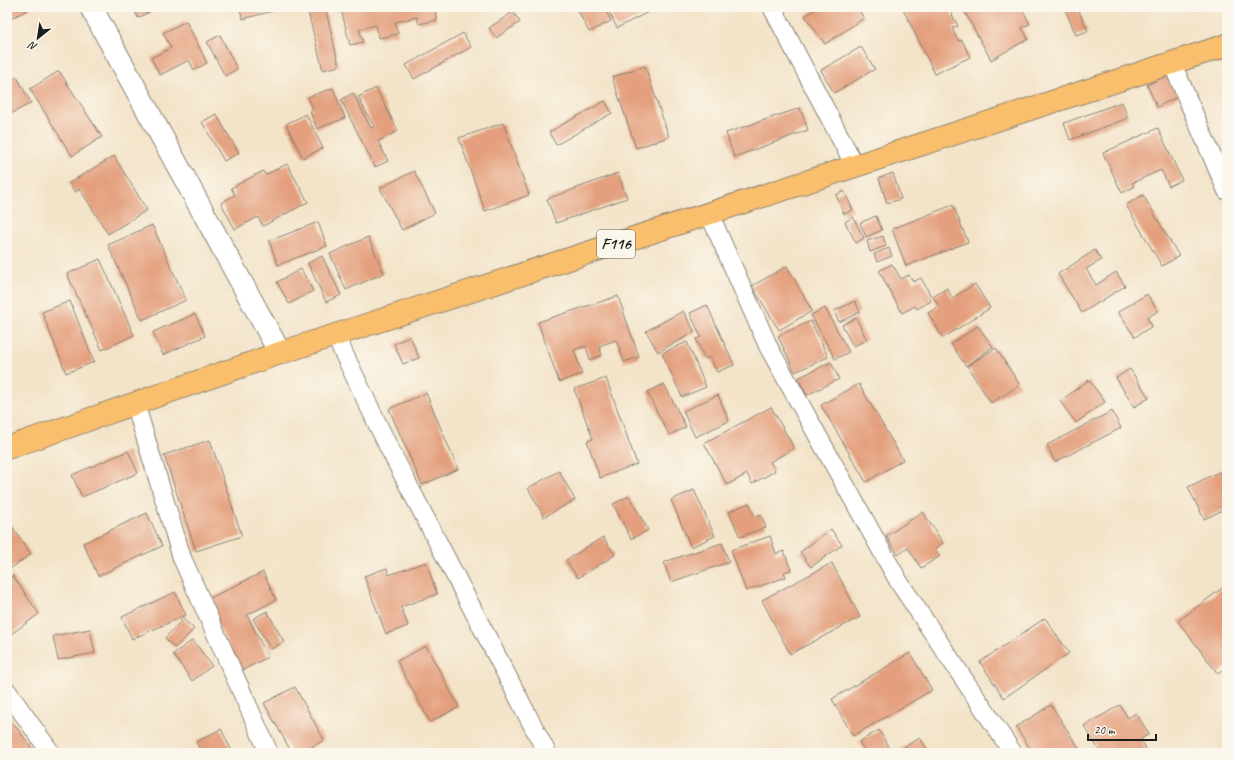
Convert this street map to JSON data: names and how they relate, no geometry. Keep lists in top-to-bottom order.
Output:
{
  "streets": {
    "main road": ["F116"]
  },
  "scale_bar": "20 m",
  "north": "bottom left"
}
